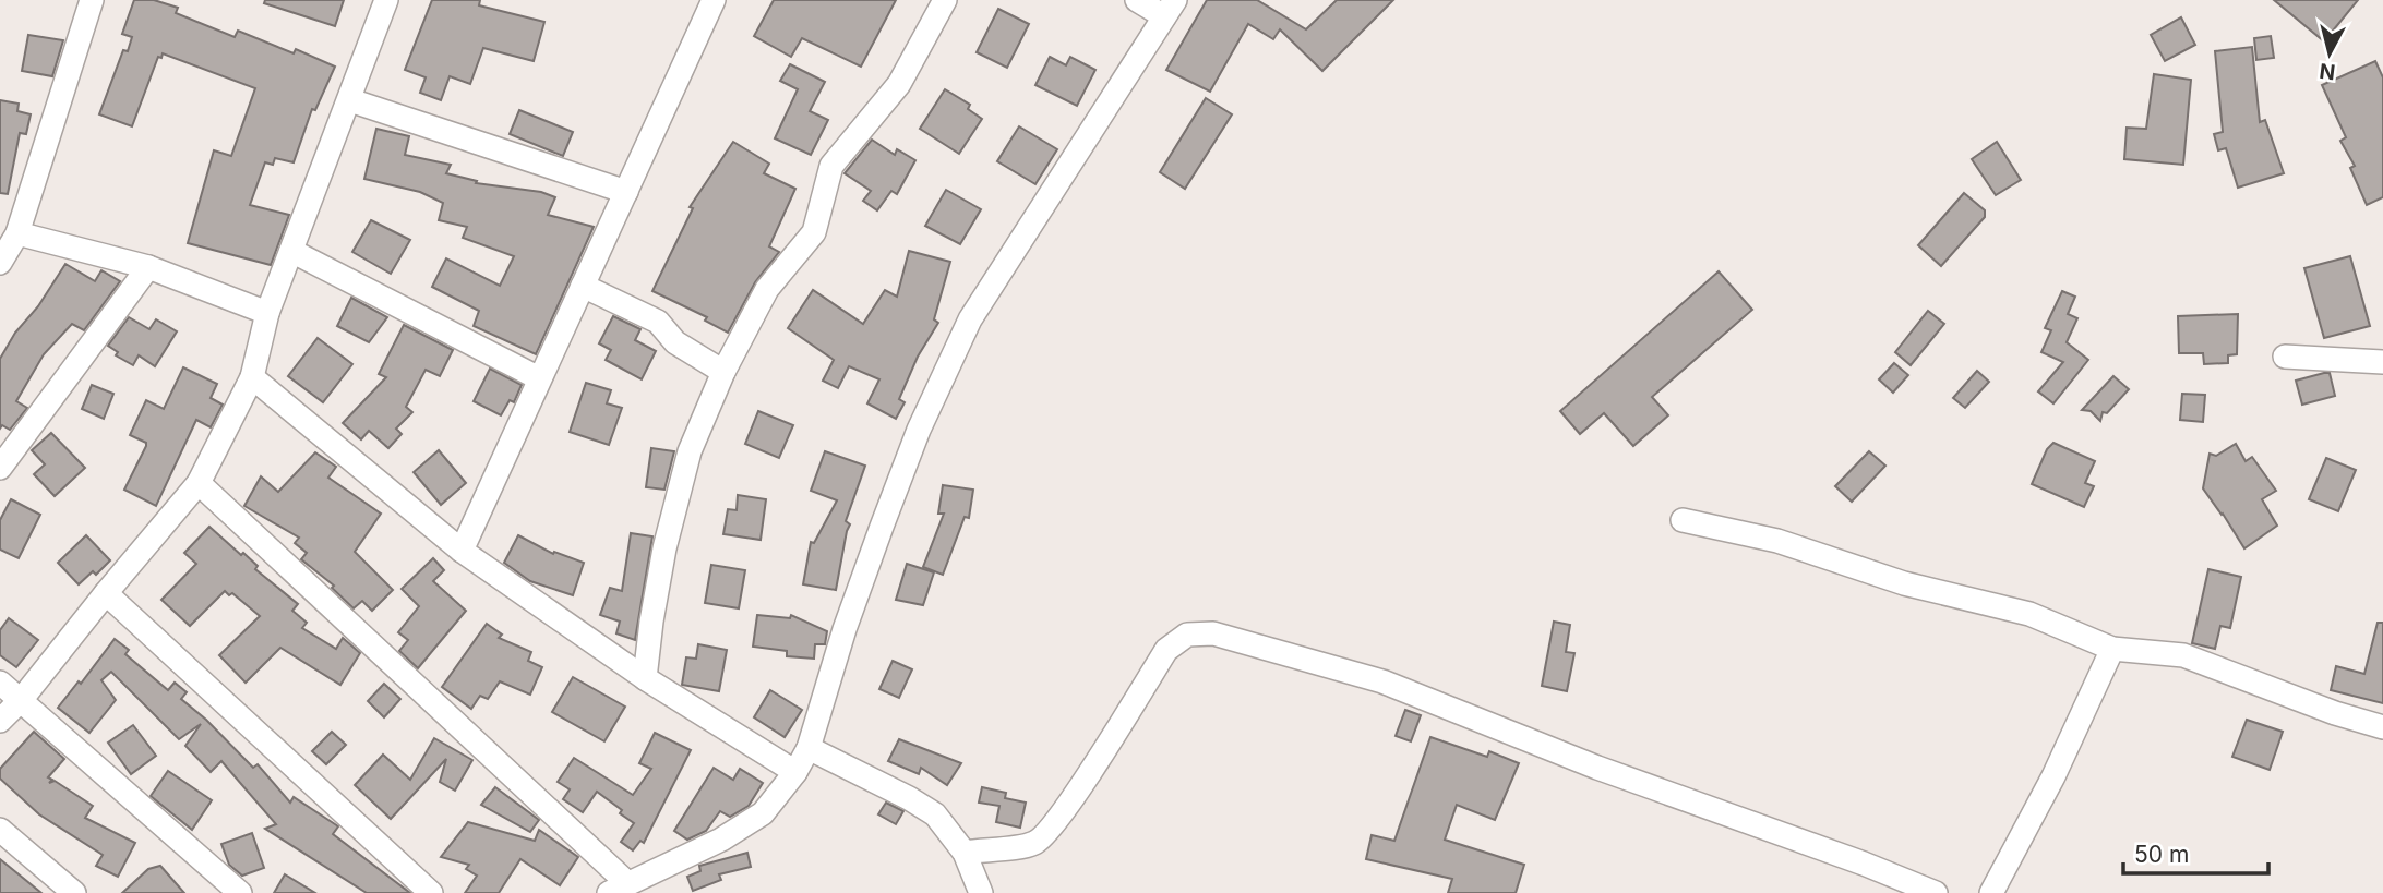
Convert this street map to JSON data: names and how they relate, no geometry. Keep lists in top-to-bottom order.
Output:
{
  "scale_bar": "50 m",
  "north": "bottom"
}
